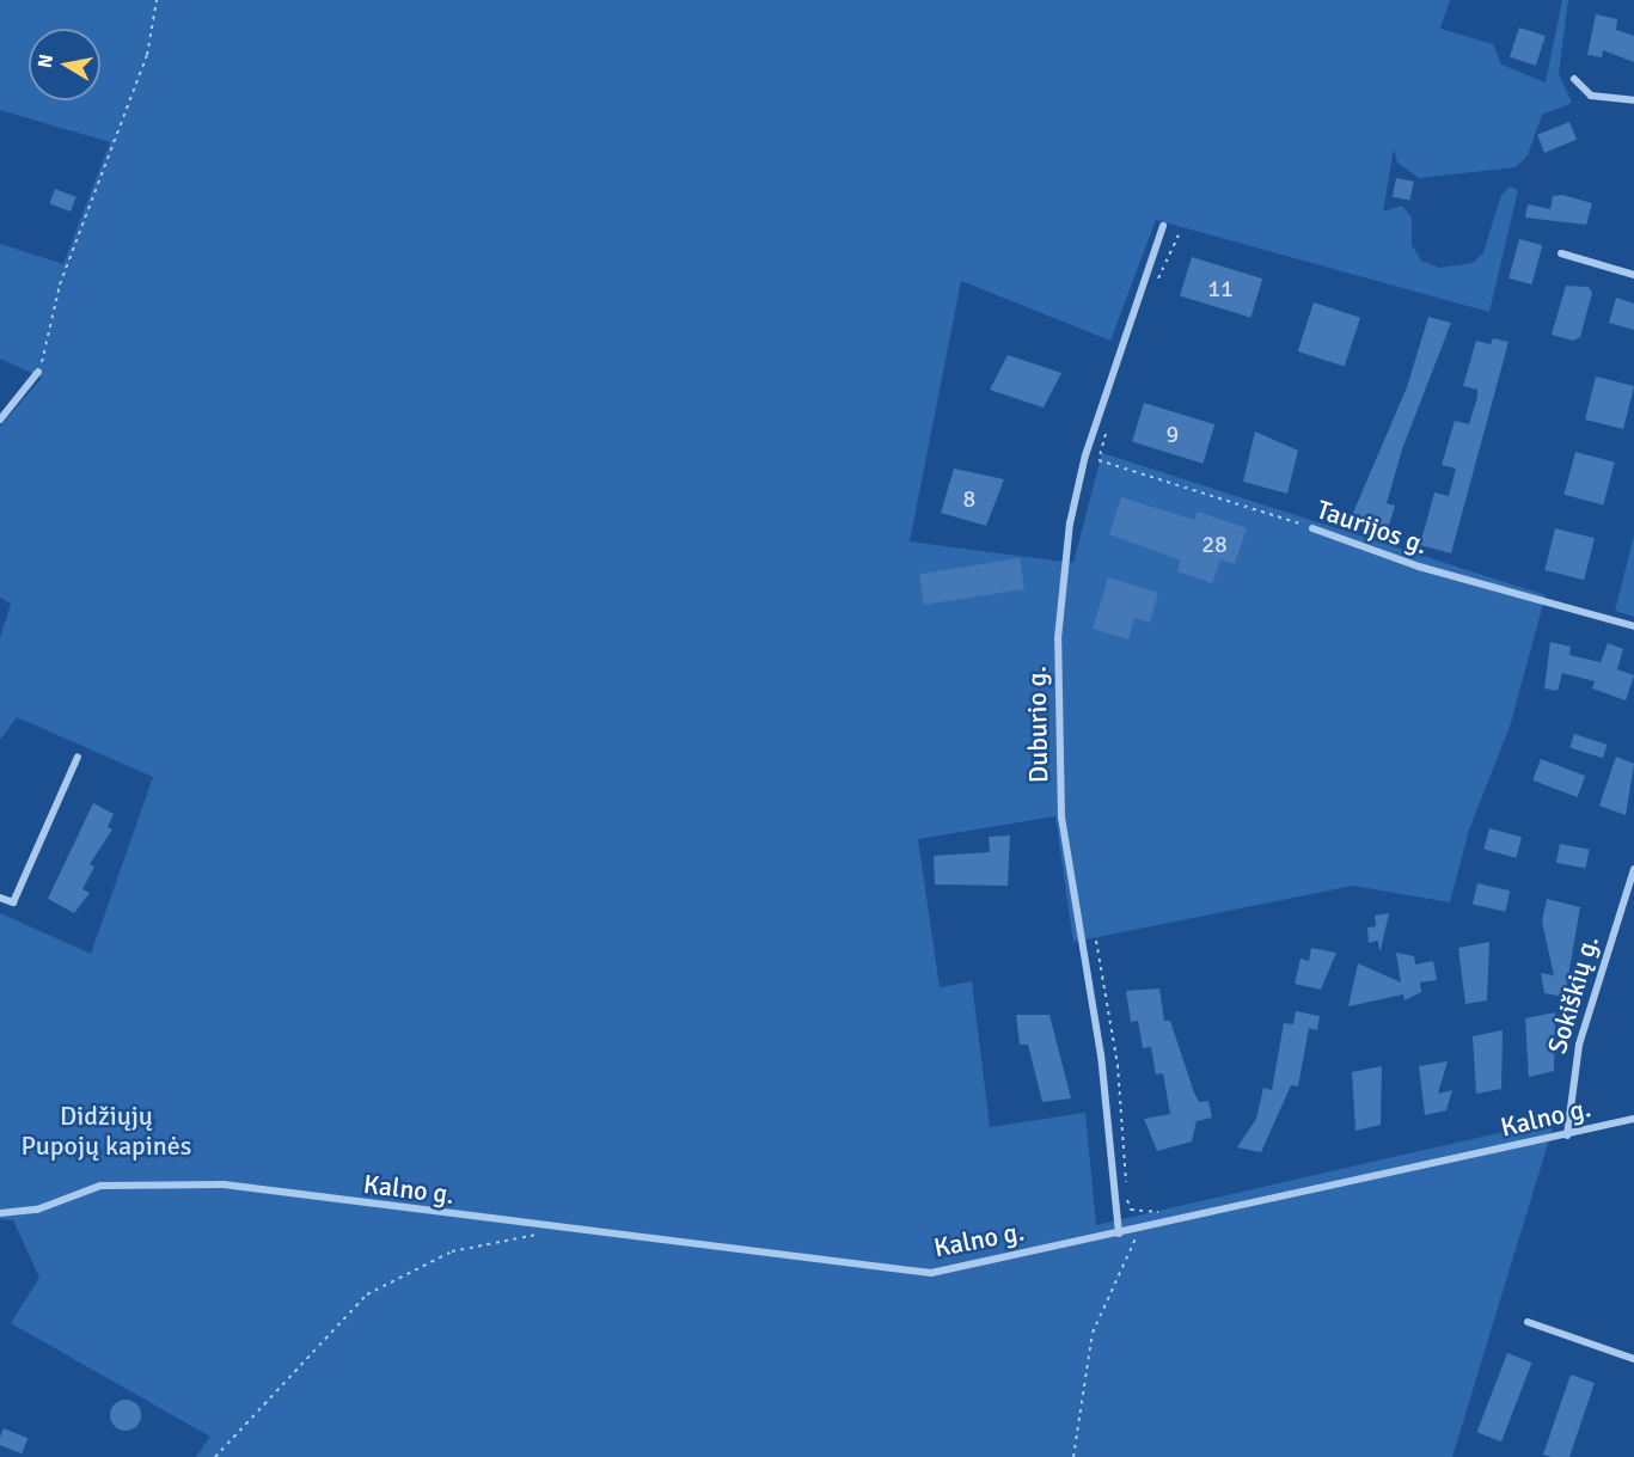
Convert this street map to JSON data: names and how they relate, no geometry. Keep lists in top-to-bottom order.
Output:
{
  "streets": {
    "street": [
      "Taurijos g.",
      "Duburio g.",
      "Sokiškių g.",
      "Kalno g."
    ]
  },
  "crossings": [
    ["Duburio g.", "Kalno g."],
    ["Sokiškių g.", "Kalno g."]
  ],
  "parks": ["Didžiųjų Pupojų kapinės"],
  "house_numbers": [
    "11",
    "9",
    "8",
    "28"
  ],
  "north": "left"
}
